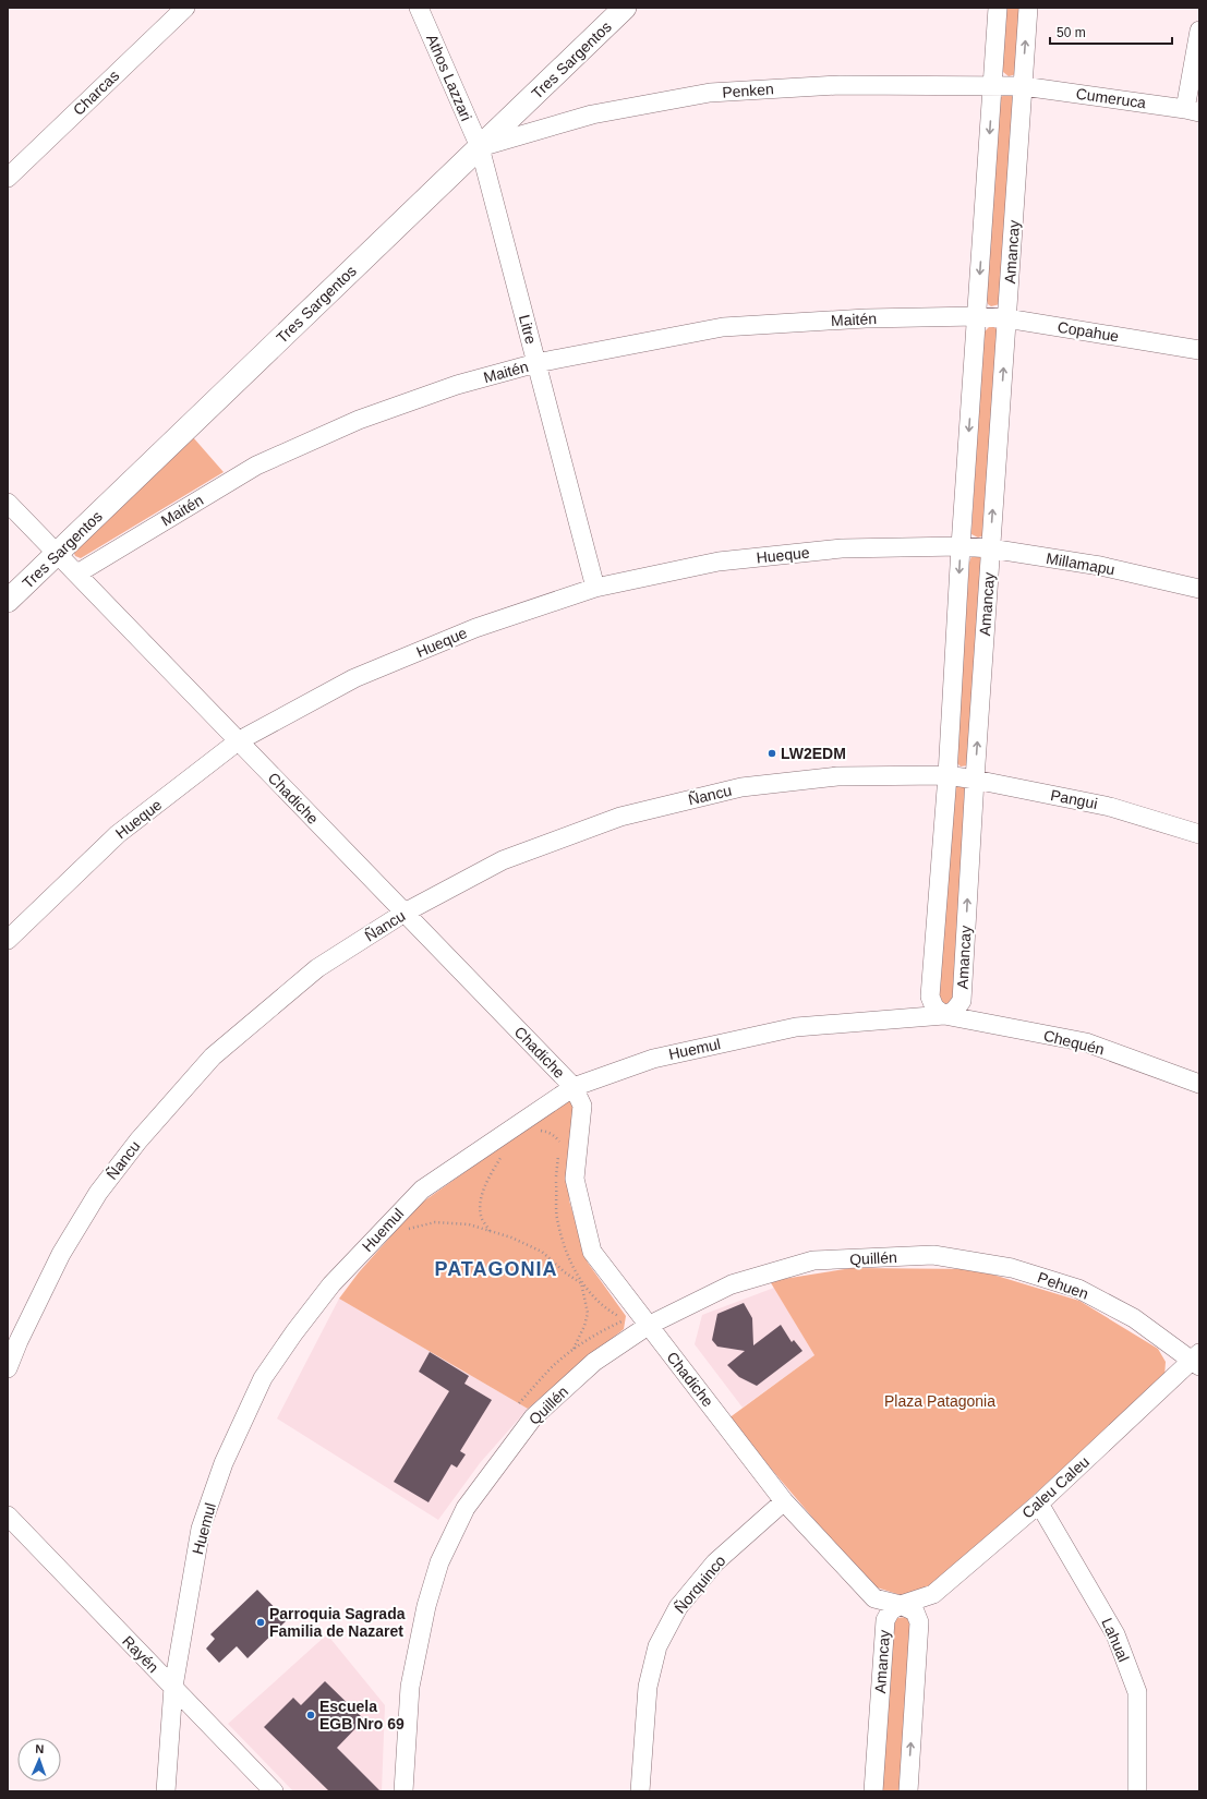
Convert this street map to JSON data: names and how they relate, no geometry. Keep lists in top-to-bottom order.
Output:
{
  "streets": {
    "street": [
      "Tres Sargentos",
      "Athos Lazzari",
      "Penken",
      "Charcas",
      "Cumeruca",
      "Amancay",
      "Maitén",
      "Litre",
      "Copahue",
      "Hueque",
      "Millamapu",
      "Ñancu",
      "Chadiche",
      "Pangui",
      "Chequén",
      "Huemul",
      "Quillén",
      "Pehuen",
      "Caleu Caleu",
      "Ñorquinco",
      "Lahual",
      "Rayén"
    ]
  },
  "crossings": [
    ["Tres Sargentos", "Athos Lazzari"],
    ["Tres Sargentos", "Penken"],
    ["Tres Sargentos", "Litre"],
    ["Tres Sargentos", "Chadiche"],
    ["Athos Lazzari", "Penken"],
    ["Athos Lazzari", "Litre"],
    ["Penken", "Cumeruca"],
    ["Penken", "Amancay"],
    ["Penken", "Litre"],
    ["Cumeruca", "Amancay"],
    ["Amancay", "Maitén"],
    ["Amancay", "Copahue"],
    ["Amancay", "Hueque"],
    ["Amancay", "Millamapu"],
    ["Amancay", "Ñancu"],
    ["Amancay", "Chadiche"],
    ["Amancay", "Pangui"],
    ["Amancay", "Chequén"],
    ["Amancay", "Huemul"],
    ["Amancay", "Caleu Caleu"],
    ["Maitén", "Litre"],
    ["Maitén", "Copahue"],
    ["Maitén", "Chadiche"],
    ["Litre", "Hueque"],
    ["Hueque", "Millamapu"],
    ["Hueque", "Chadiche"],
    ["Ñancu", "Chadiche"],
    ["Ñancu", "Pangui"],
    ["Chadiche", "Huemul"],
    ["Chadiche", "Quillén"],
    ["Chadiche", "Caleu Caleu"],
    ["Chadiche", "Ñorquinco"],
    ["Chequén", "Huemul"],
    ["Huemul", "Rayén"],
    ["Quillén", "Pehuen"],
    ["Pehuen", "Caleu Caleu"],
    ["Caleu Caleu", "Lahual"]
  ],
  "districts": ["PATAGONIA"],
  "parks": ["Plaza Patagonia"],
  "places": ["LW2EDM", "Parroquia Sagrada Familia de Nazaret", "Escuela EGB Nro 69"],
  "scale_bar": "50 m",
  "north": "top"
}
